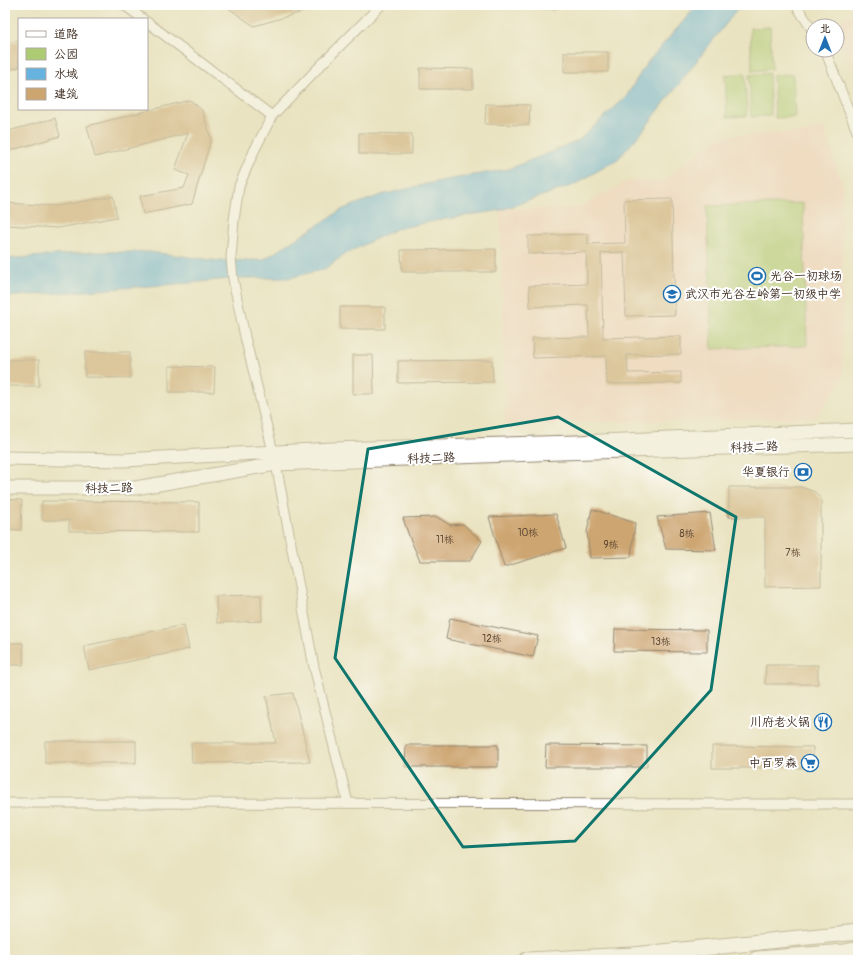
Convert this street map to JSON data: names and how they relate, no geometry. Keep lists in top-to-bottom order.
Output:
{
  "streets": {
    "street": ["科技二路"]
  },
  "places": {
    "sports": ["光谷一初球场"],
    "school or university": ["武汉市光谷左岭第一初级中学"],
    "bank": ["华夏银行"],
    "restaurant": ["川府老火锅"],
    "supermarket": ["中百罗森"]
  },
  "house_numbers": [
    "10栋",
    "8栋",
    "11栋",
    "9栋",
    "7栋",
    "12栋",
    "13栋"
  ],
  "legend": [
    "道路",
    "公园",
    "水域",
    "建筑"
  ],
  "north": "top"
}
